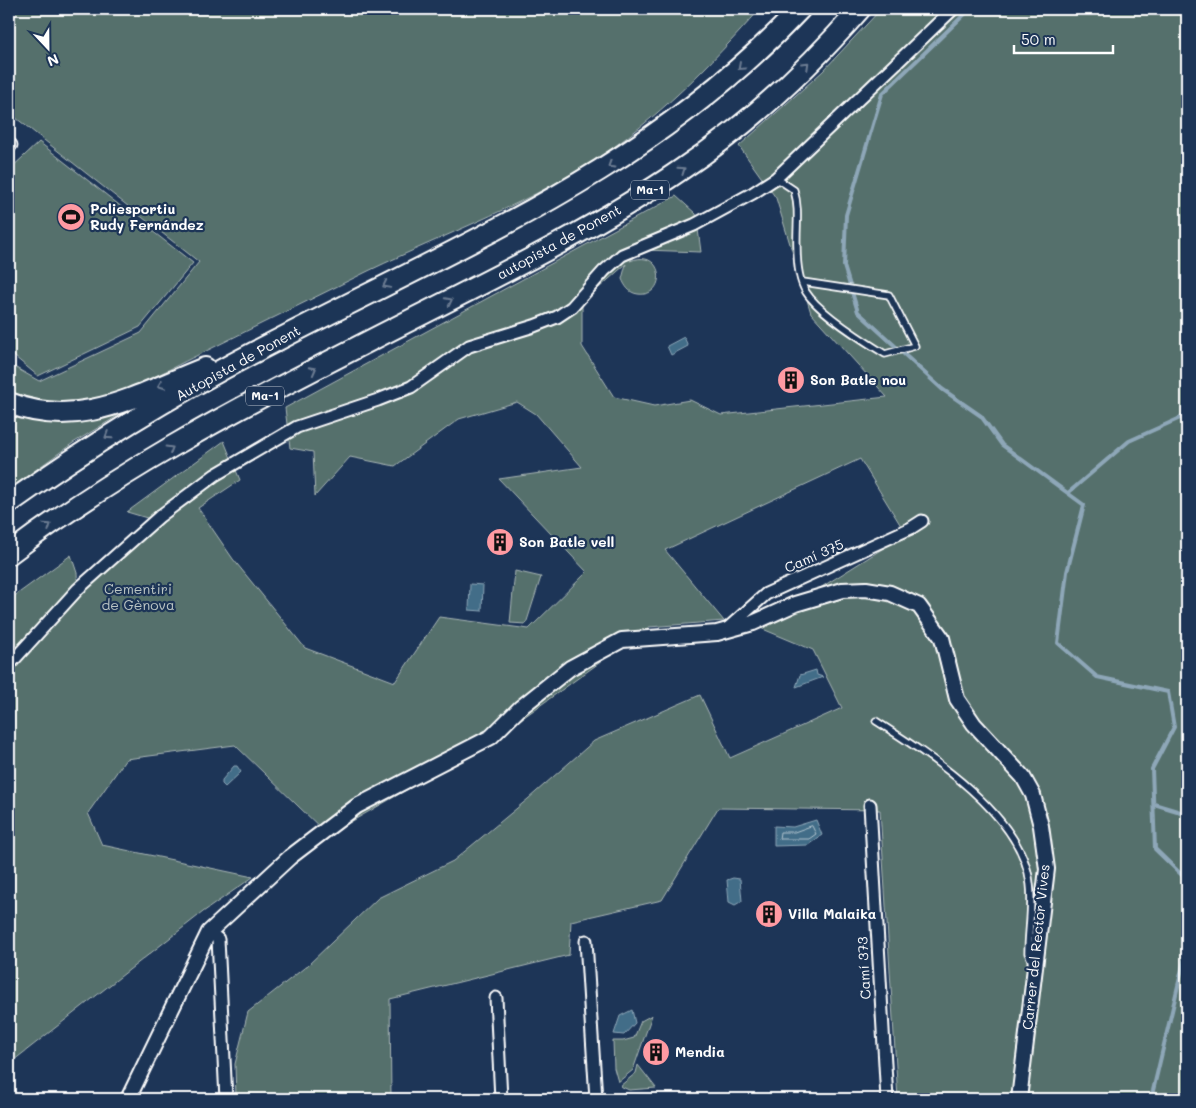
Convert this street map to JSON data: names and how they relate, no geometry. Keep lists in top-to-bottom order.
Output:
{
  "streets": {
    "highway": ["Ma-1", "autopista de Ponent", "Autopista de Ponent"],
    "street": ["Camí 375", "Carrer del Rector Vives", "Camí 373"]
  },
  "crossings": [
    ["Camí 375", "Carrer del Rector Vives"]
  ],
  "one_way": ["autopista de Ponent", "Autopista de Ponent"],
  "parks": ["Cementiri de Gènova"],
  "places": {
    "sports": ["Poliesportiu Rudy Fernández"],
    "building": [
      "Son Batle nou",
      "Son Batle vell",
      "Villa Malaika",
      "Mendia"
    ]
  },
  "scale_bar": "50 m",
  "north": "bottom"
}
